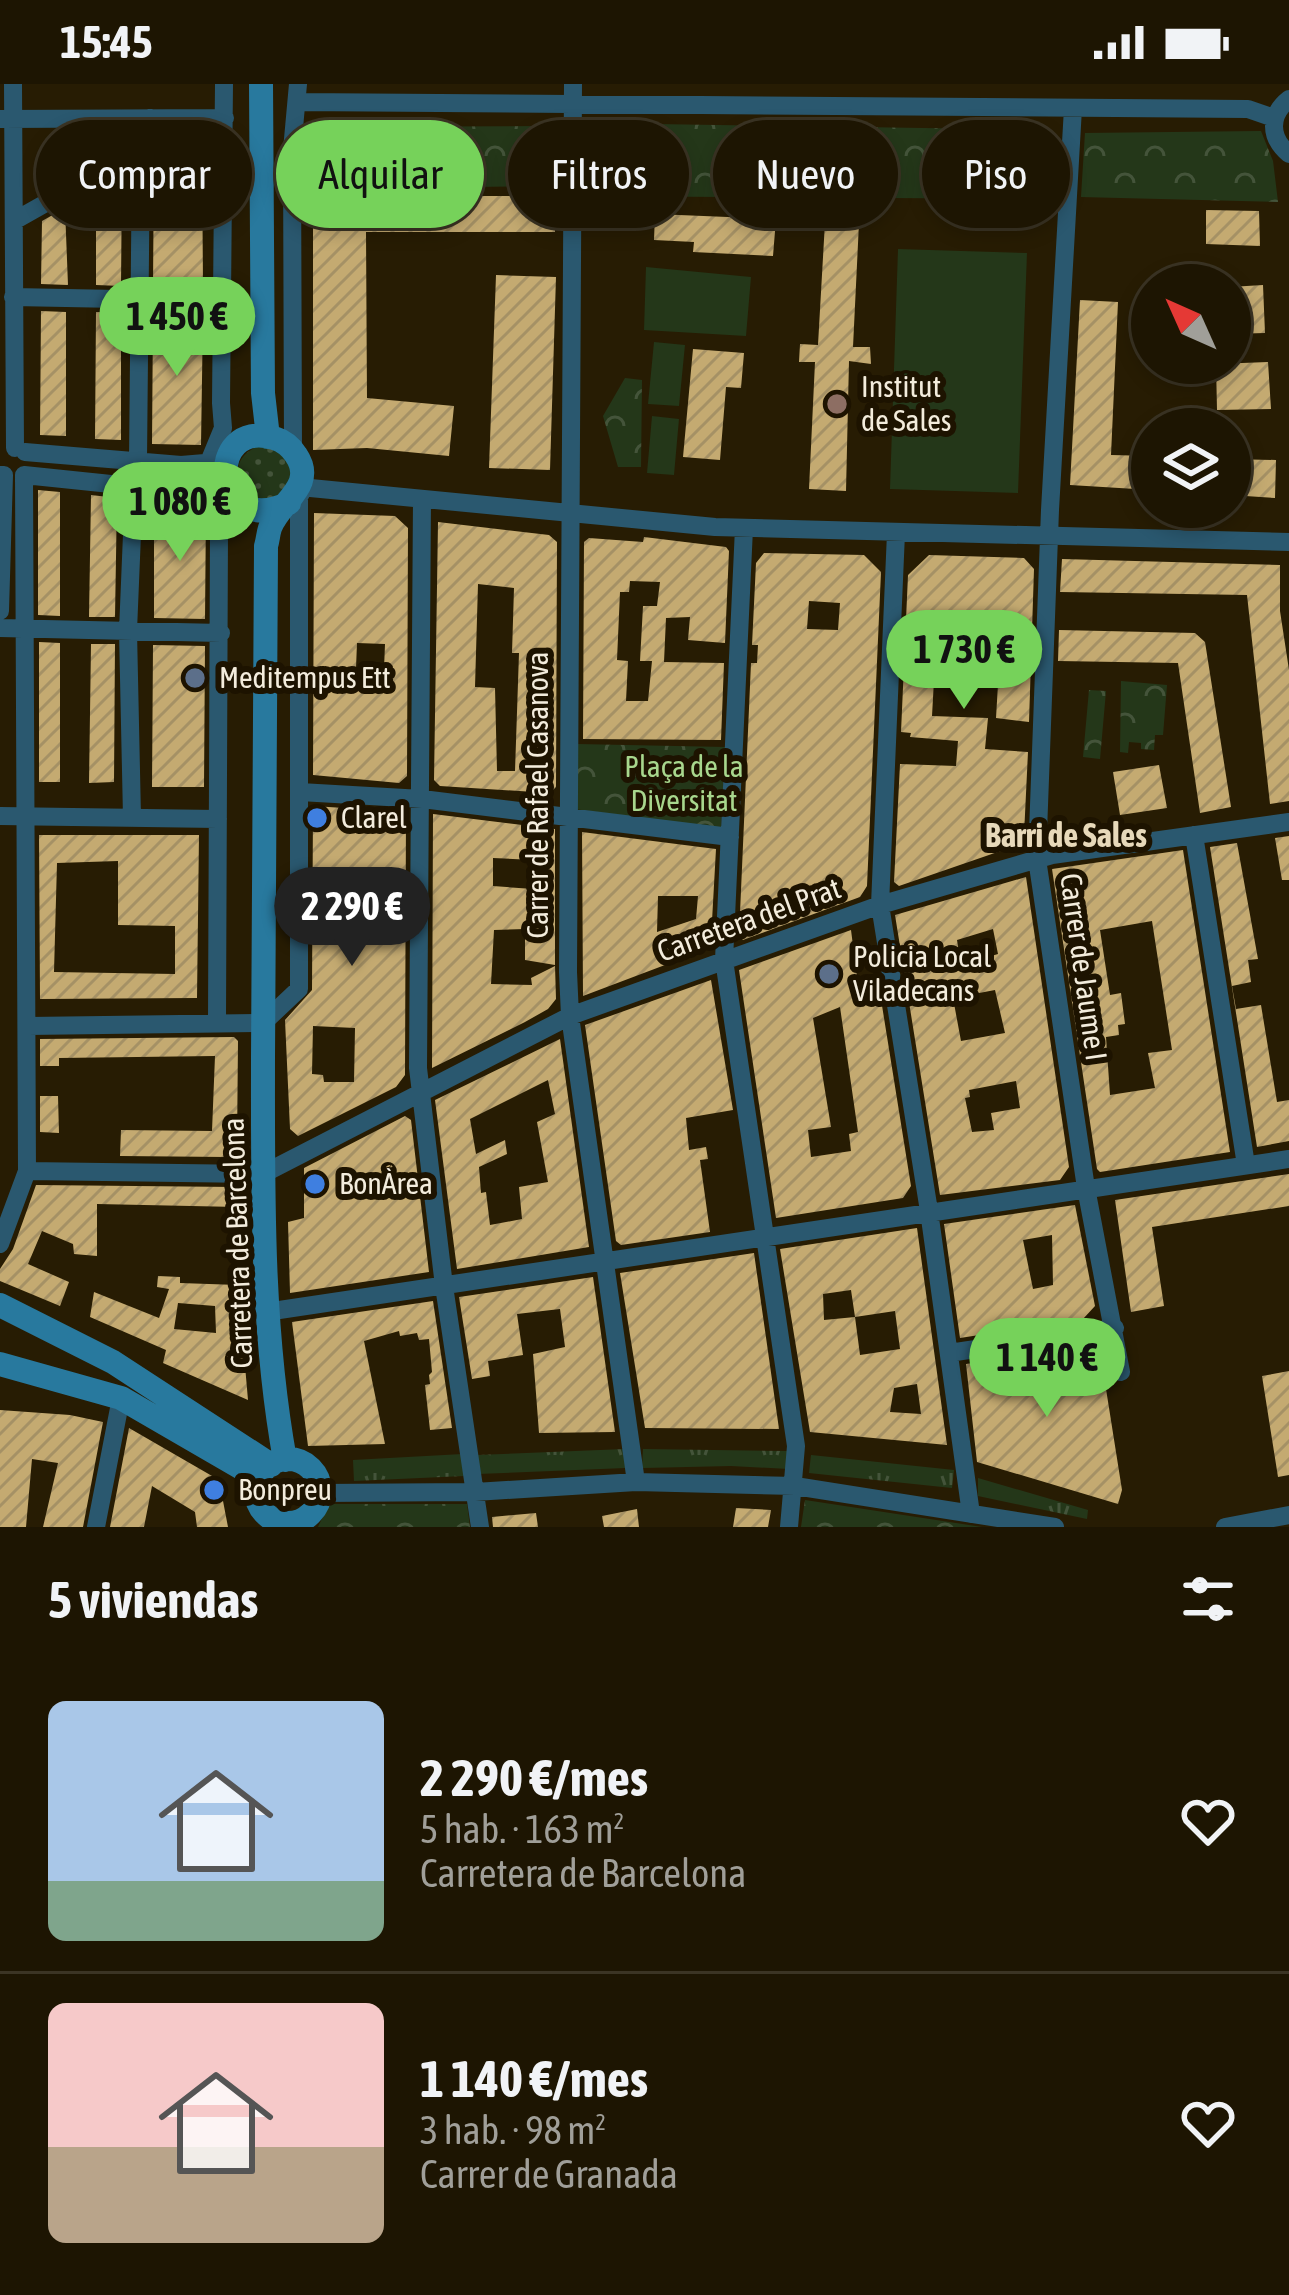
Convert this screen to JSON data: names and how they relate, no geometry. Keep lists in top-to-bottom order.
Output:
{
  "streets": {
    "street": [
      "Carrer de Rafael Casanova",
      "Carretera del Prat",
      "Carrer de Jaume I",
      "Carretera de Barcelona"
    ]
  },
  "crossings": [
    ["Carrer de Rafael Casanova", "Carretera del Prat"],
    ["Carretera del Prat", "Carrer de Jaume I"],
    ["Carretera del Prat", "Carretera de Barcelona"]
  ],
  "districts": ["Barri de Sales"],
  "parks": ["Plaça de la Diversitat"],
  "places": [
    "Institut de Sales",
    "Meditempus Ett",
    "Clarel",
    "Policia Local Viladecans",
    "BonÀrea",
    "Bonpreu"
  ],
  "north": "top left",
  "page": {
    "status": "15:45",
    "chip": [
      "Comprar",
      "Alquilar",
      "Filtros",
      "Nuevo",
      "Piso"
    ],
    "price": [
      "1 450 €",
      "1 080 €",
      "1 730 €",
      "2 290 €",
      "1 140 €"
    ],
    "heading": "5 viviendas",
    "list": [
      {
        "name": "2 290 €/mes",
        "note": "5 hab. · 163 m² · Carretera de Barcelona"
      },
      {
        "name": "1 140 €/mes",
        "note": "3 hab. · 98 m² · Carrer de Granada"
      }
    ]
  }
}
